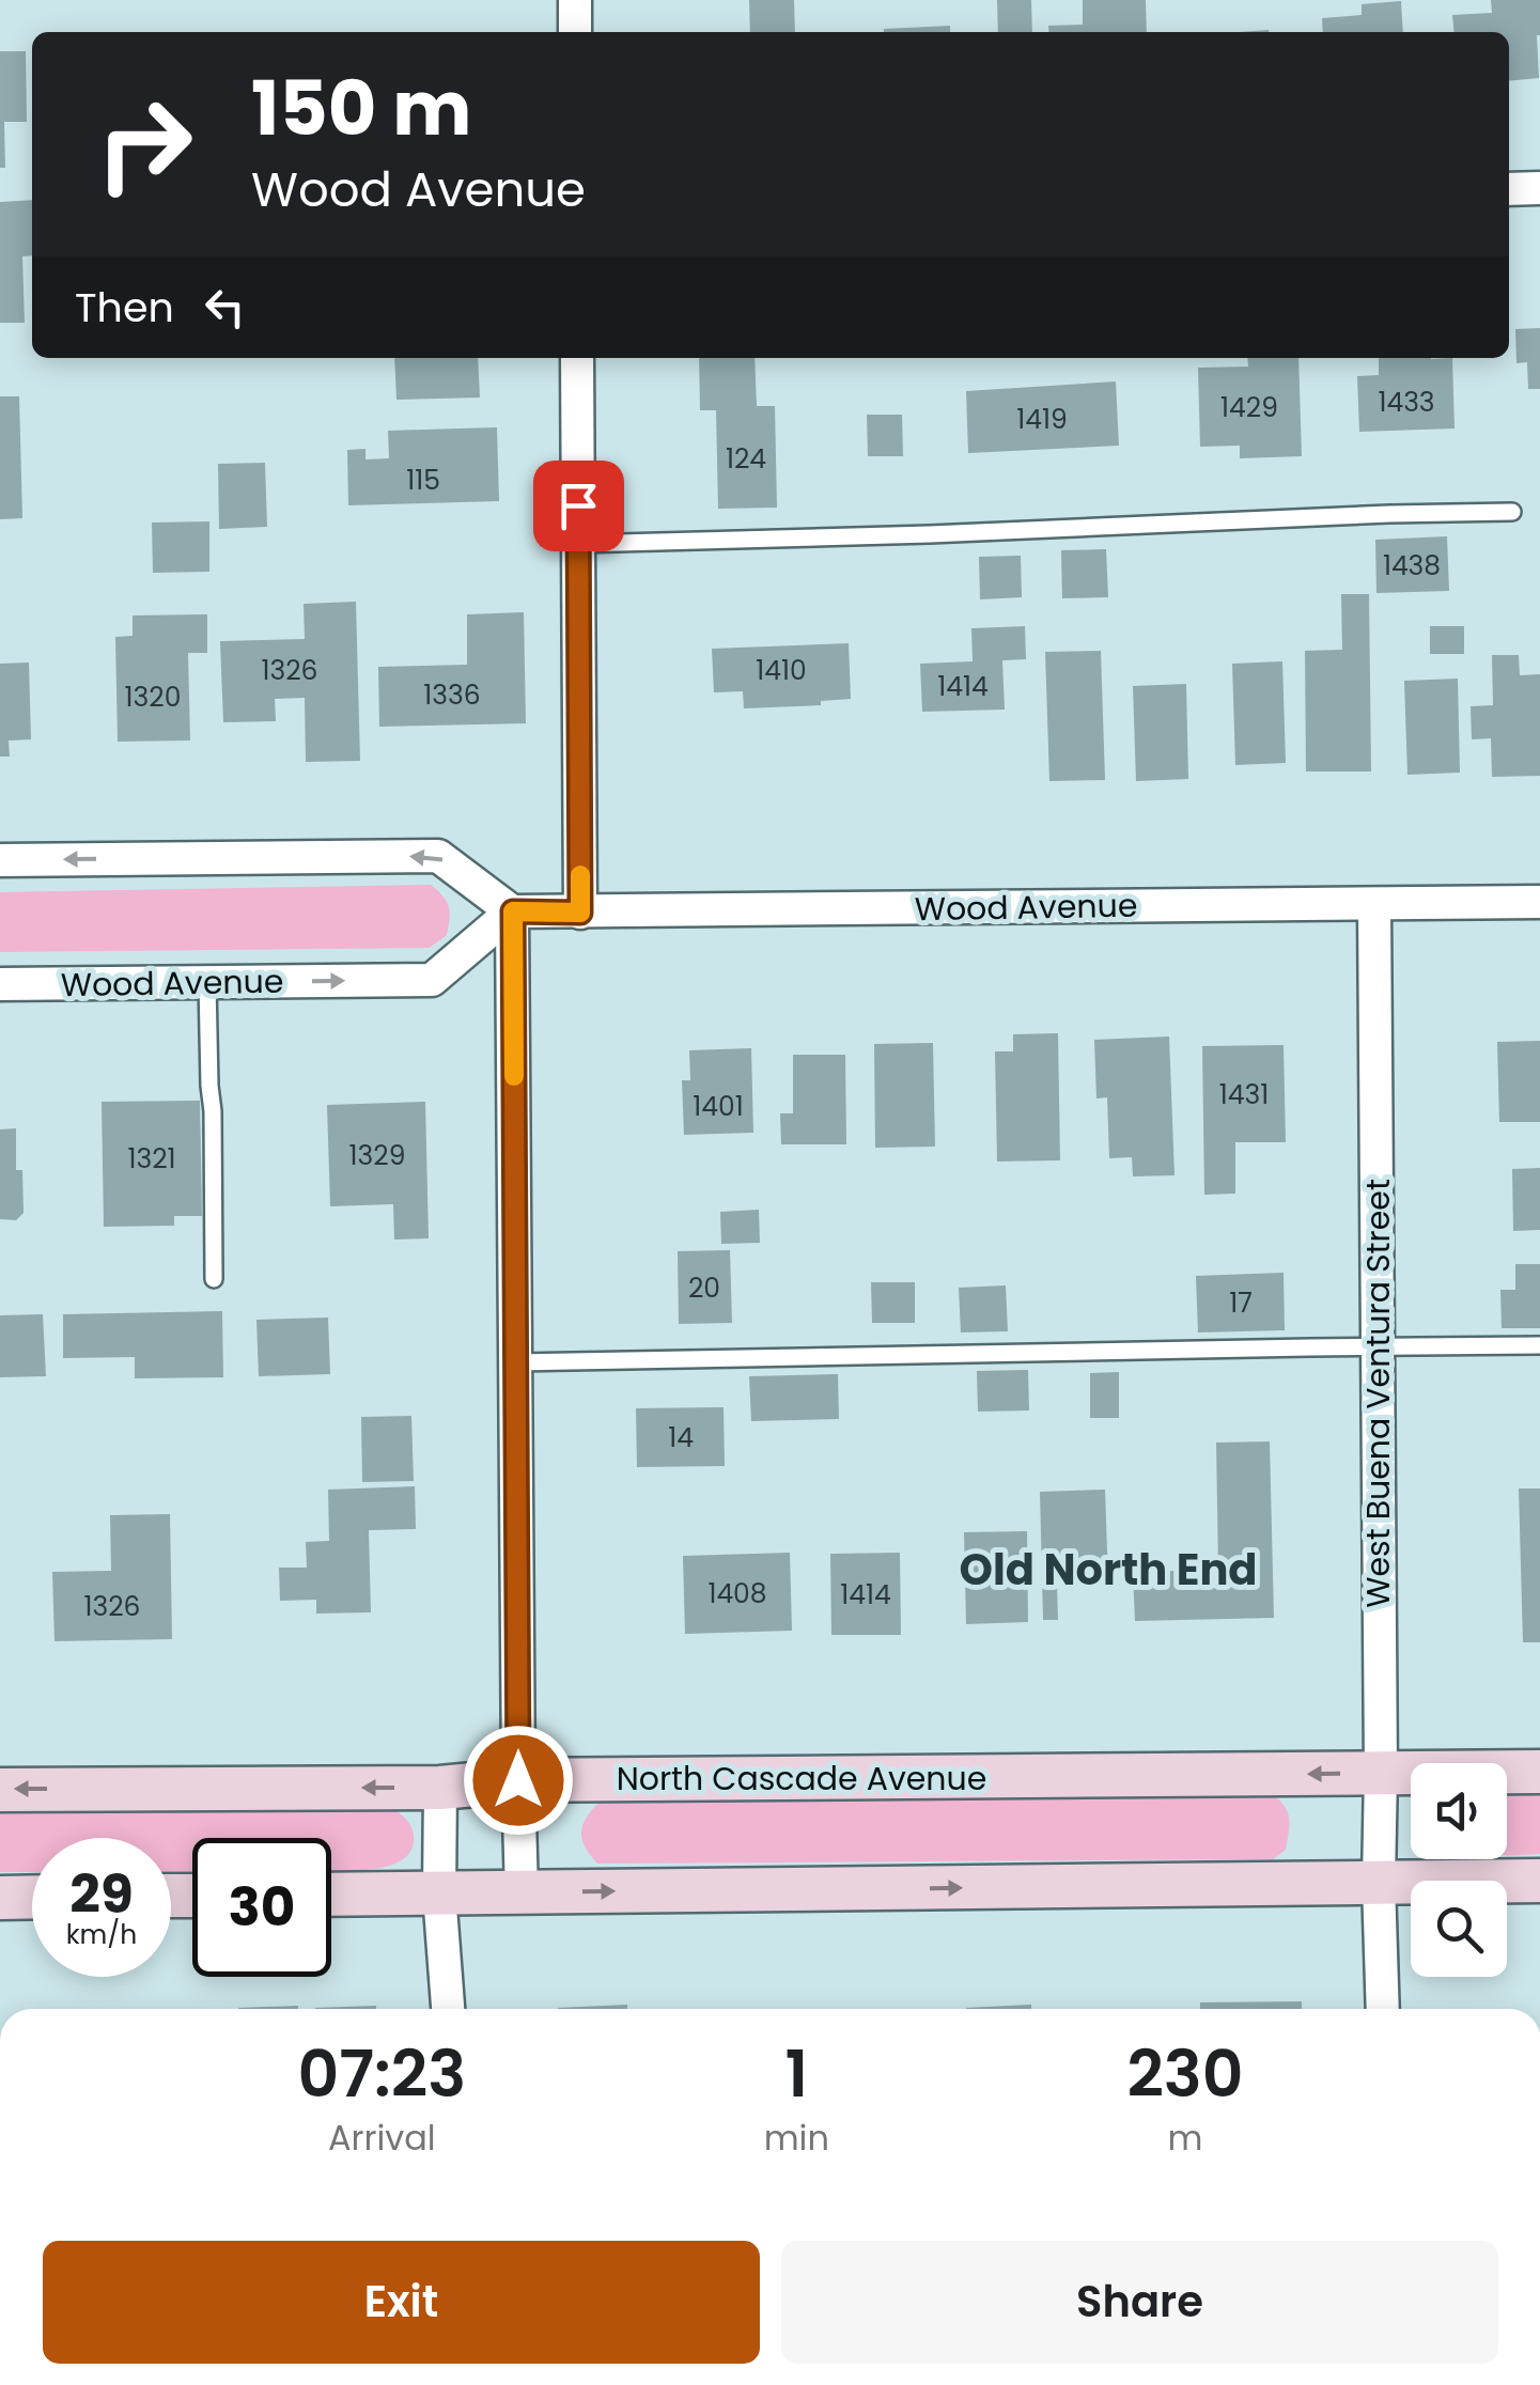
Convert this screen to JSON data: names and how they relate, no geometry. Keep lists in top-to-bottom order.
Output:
{
  "streets": {
    "main road": ["North Cascade Avenue"],
    "street": ["Wood Avenue", "West Buena Ventura Street"]
  },
  "crossings": [
    ["Wood Avenue", "West Buena Ventura Street"],
    ["West Buena Ventura Street", "North Cascade Avenue"]
  ],
  "districts": ["Old North End"],
  "house_numbers": [
    "1433",
    "1429",
    "1419",
    "124",
    "115",
    "1438",
    "1326",
    "1410",
    "1414",
    "1336",
    "1320",
    "1431",
    "1401",
    "1329",
    "1321",
    "20",
    "17",
    "14",
    "1408",
    "1414",
    "1326"
  ],
  "page": {
    "turn": ["150 m", "Wood Avenue"],
    "then": "Then",
    "speed": "29 km/h",
    "limit": "30",
    "eta": [
      "07:23",
      "Arrival",
      "1",
      "min",
      "230",
      "m"
    ],
    "buttons": ["Exit", "Share"]
  }
}
